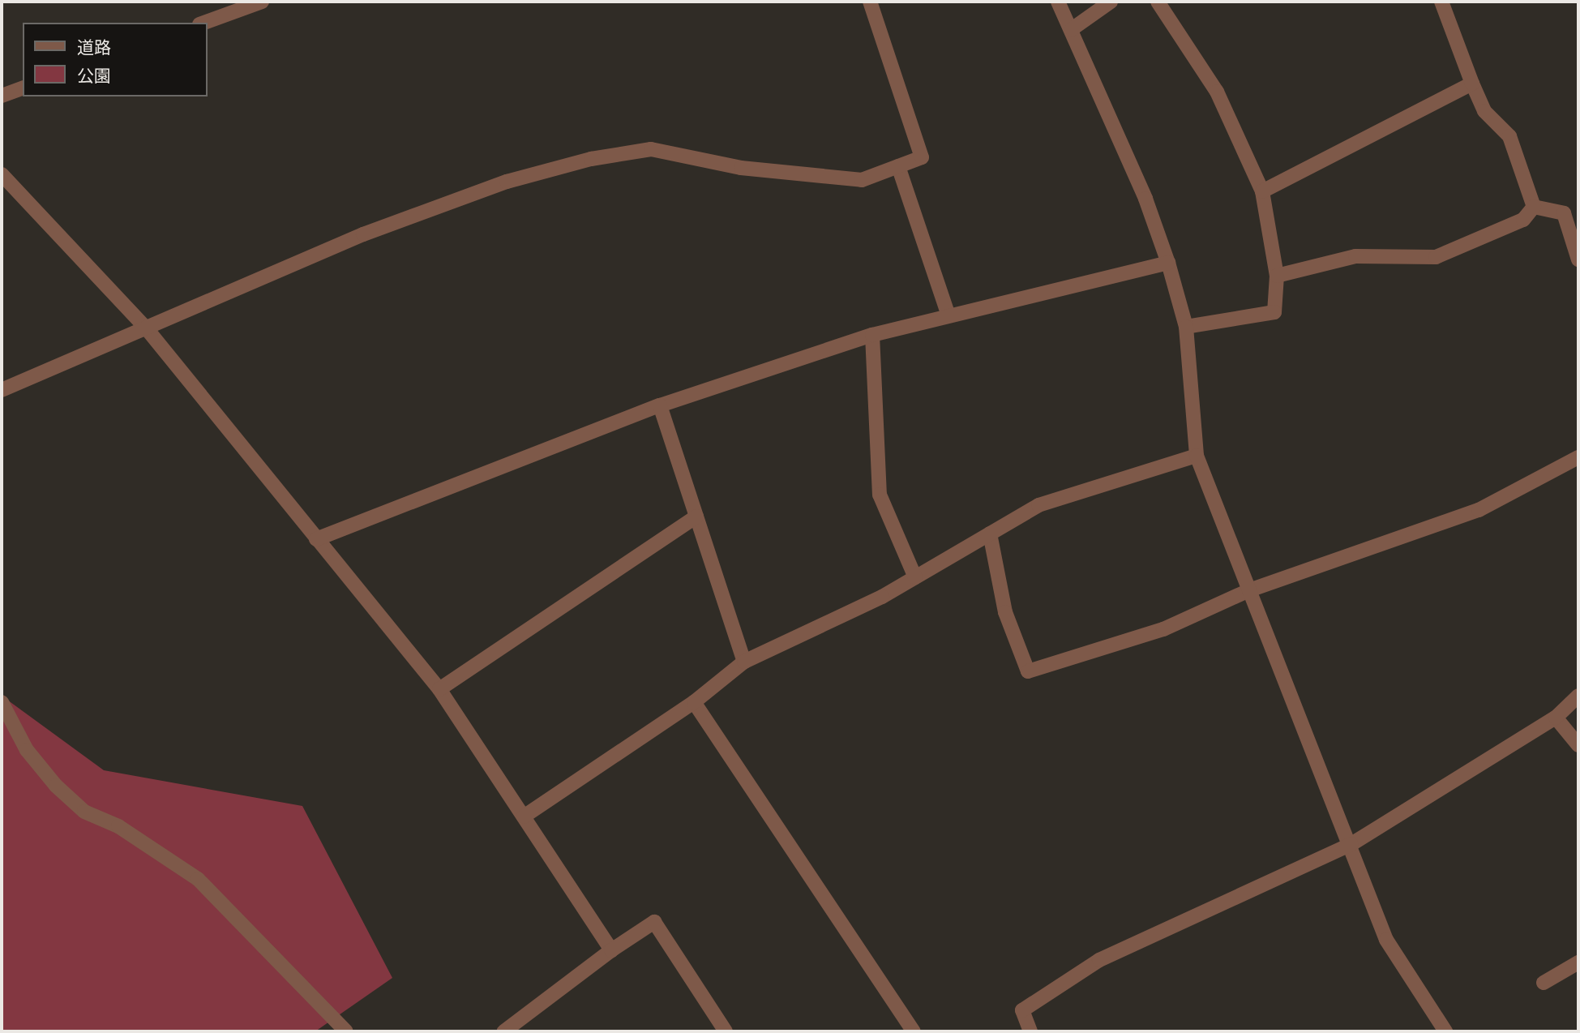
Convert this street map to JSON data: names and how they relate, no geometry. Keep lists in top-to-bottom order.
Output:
{
  "legend": ["道路", "公園"]
}
